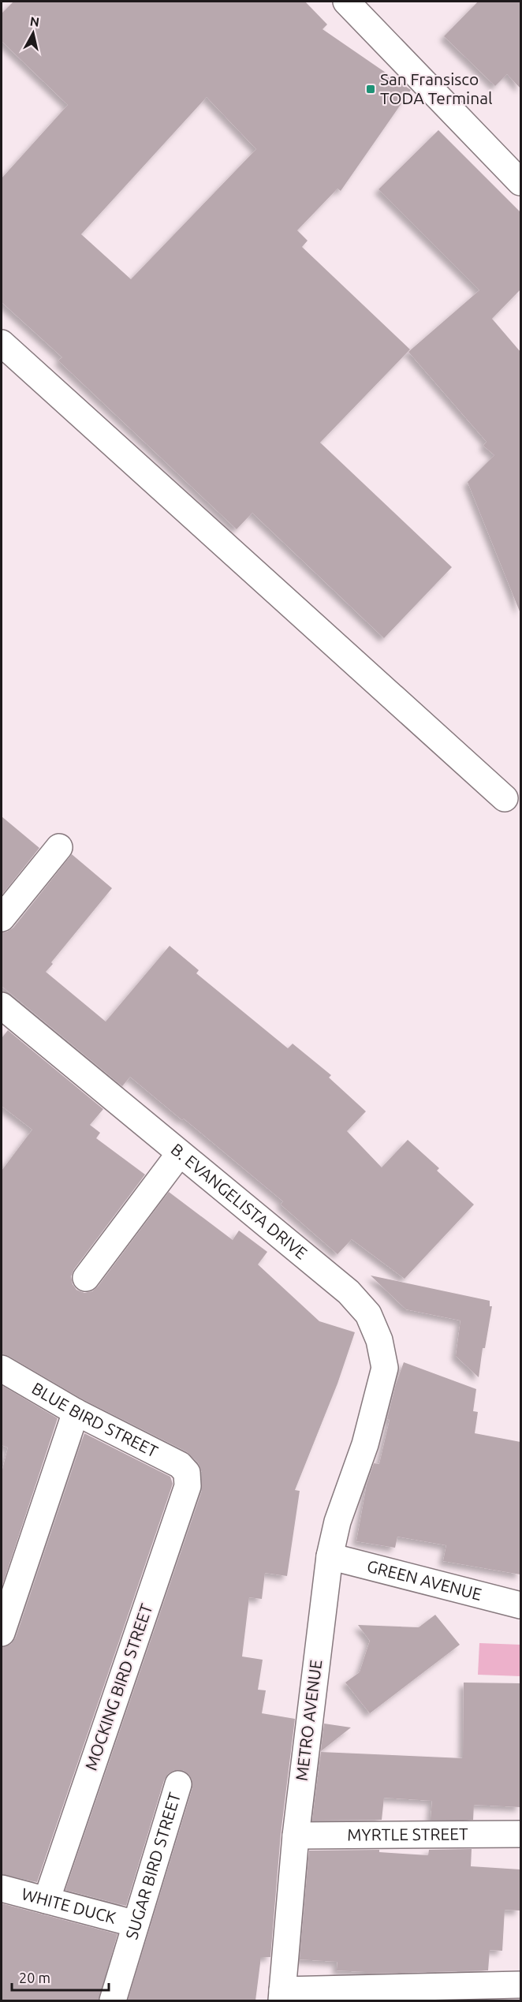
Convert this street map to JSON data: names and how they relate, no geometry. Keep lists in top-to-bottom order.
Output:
{
  "streets": {
    "street": [
      "B. EVANGELISTA DRIVE",
      "BLUE BIRD STREET",
      "GREEN AVENUE",
      "MOCKING BIRD STREET",
      "METRO AVENUE",
      "MYRTLE STREET",
      "SUGAR BIRD STREET",
      "WHITE DUCK"
    ]
  },
  "crossings": [
    ["B. EVANGELISTA DRIVE", "METRO AVENUE"],
    ["BLUE BIRD STREET", "MOCKING BIRD STREET"],
    ["GREEN AVENUE", "METRO AVENUE"],
    ["MOCKING BIRD STREET", "WHITE DUCK"],
    ["METRO AVENUE", "MYRTLE STREET"],
    ["SUGAR BIRD STREET", "WHITE DUCK"]
  ],
  "places": {
    "transit": ["San Fransisco TODA Terminal"]
  },
  "scale_bar": "20 m",
  "north": "top"
}
